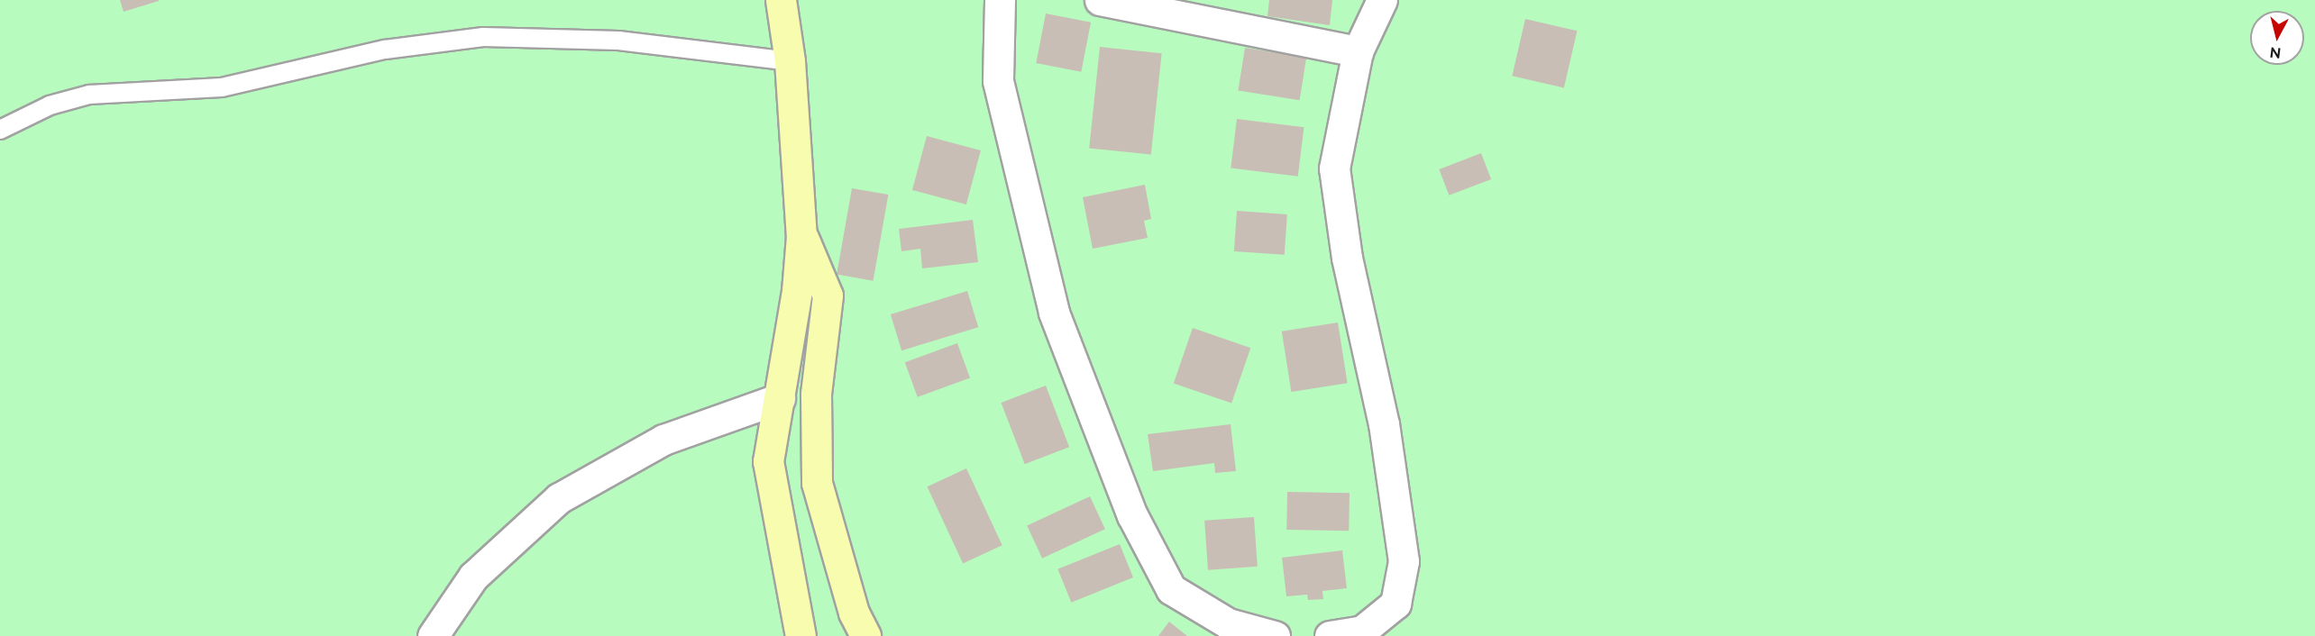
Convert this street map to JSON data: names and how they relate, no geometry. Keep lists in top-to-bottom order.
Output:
{
  "north": "bottom"
}
